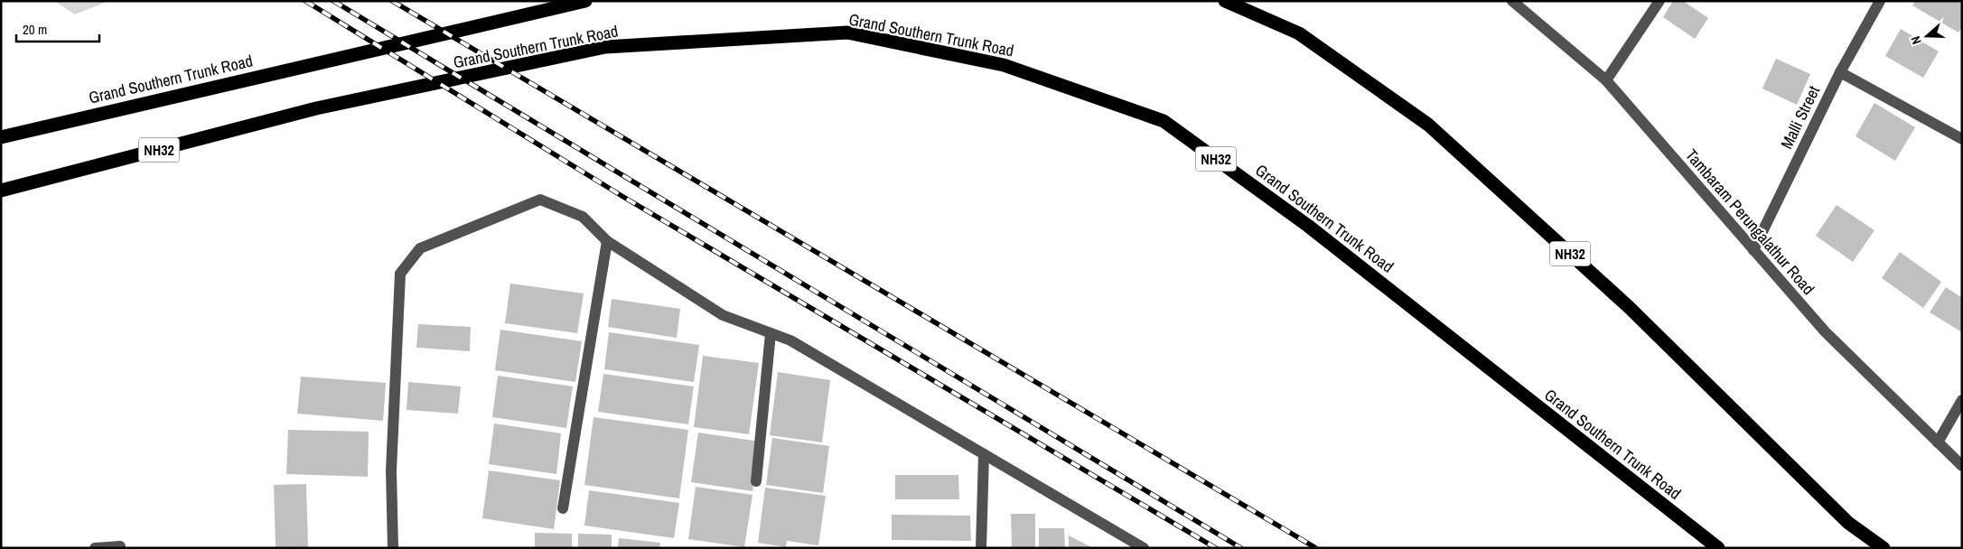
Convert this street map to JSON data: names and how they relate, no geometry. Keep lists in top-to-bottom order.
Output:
{
  "streets": {
    "highway": ["Grand Southern Trunk Road", "NH32"],
    "street": ["Malli Street", "Tambaram Perungalathur Road"]
  },
  "crossings": [
    ["Malli Street", "Tambaram Perungalathur Road"]
  ],
  "scale_bar": "20 m",
  "north": "left"
}
